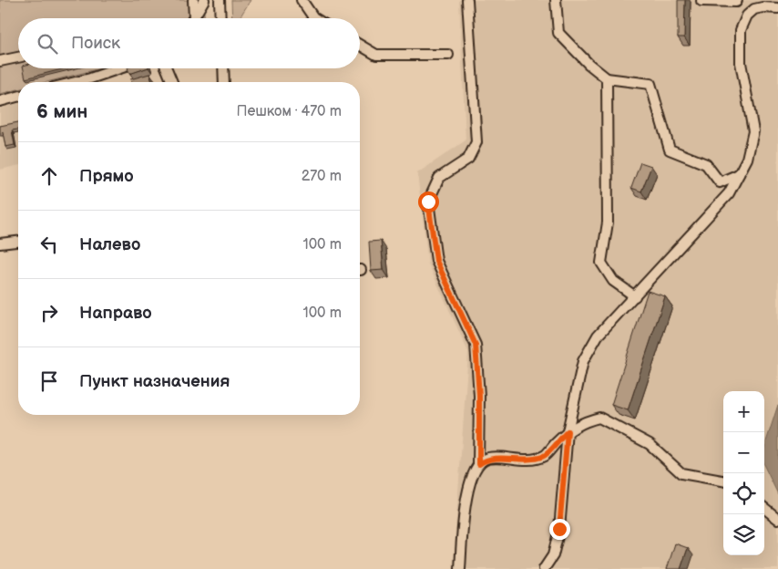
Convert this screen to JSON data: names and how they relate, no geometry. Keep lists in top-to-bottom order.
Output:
{
  "page": {
    "search": "Поиск",
    "heading": ["6 мин", "Пешком · 470 m"],
    "list": [
      ["Прямо", "270 m"],
      ["Налево", "100 m"],
      ["Направо", "100 m"],
      "Пункт назначения"
    ],
    "map_buttons": ["+", "−"]
  }
}
